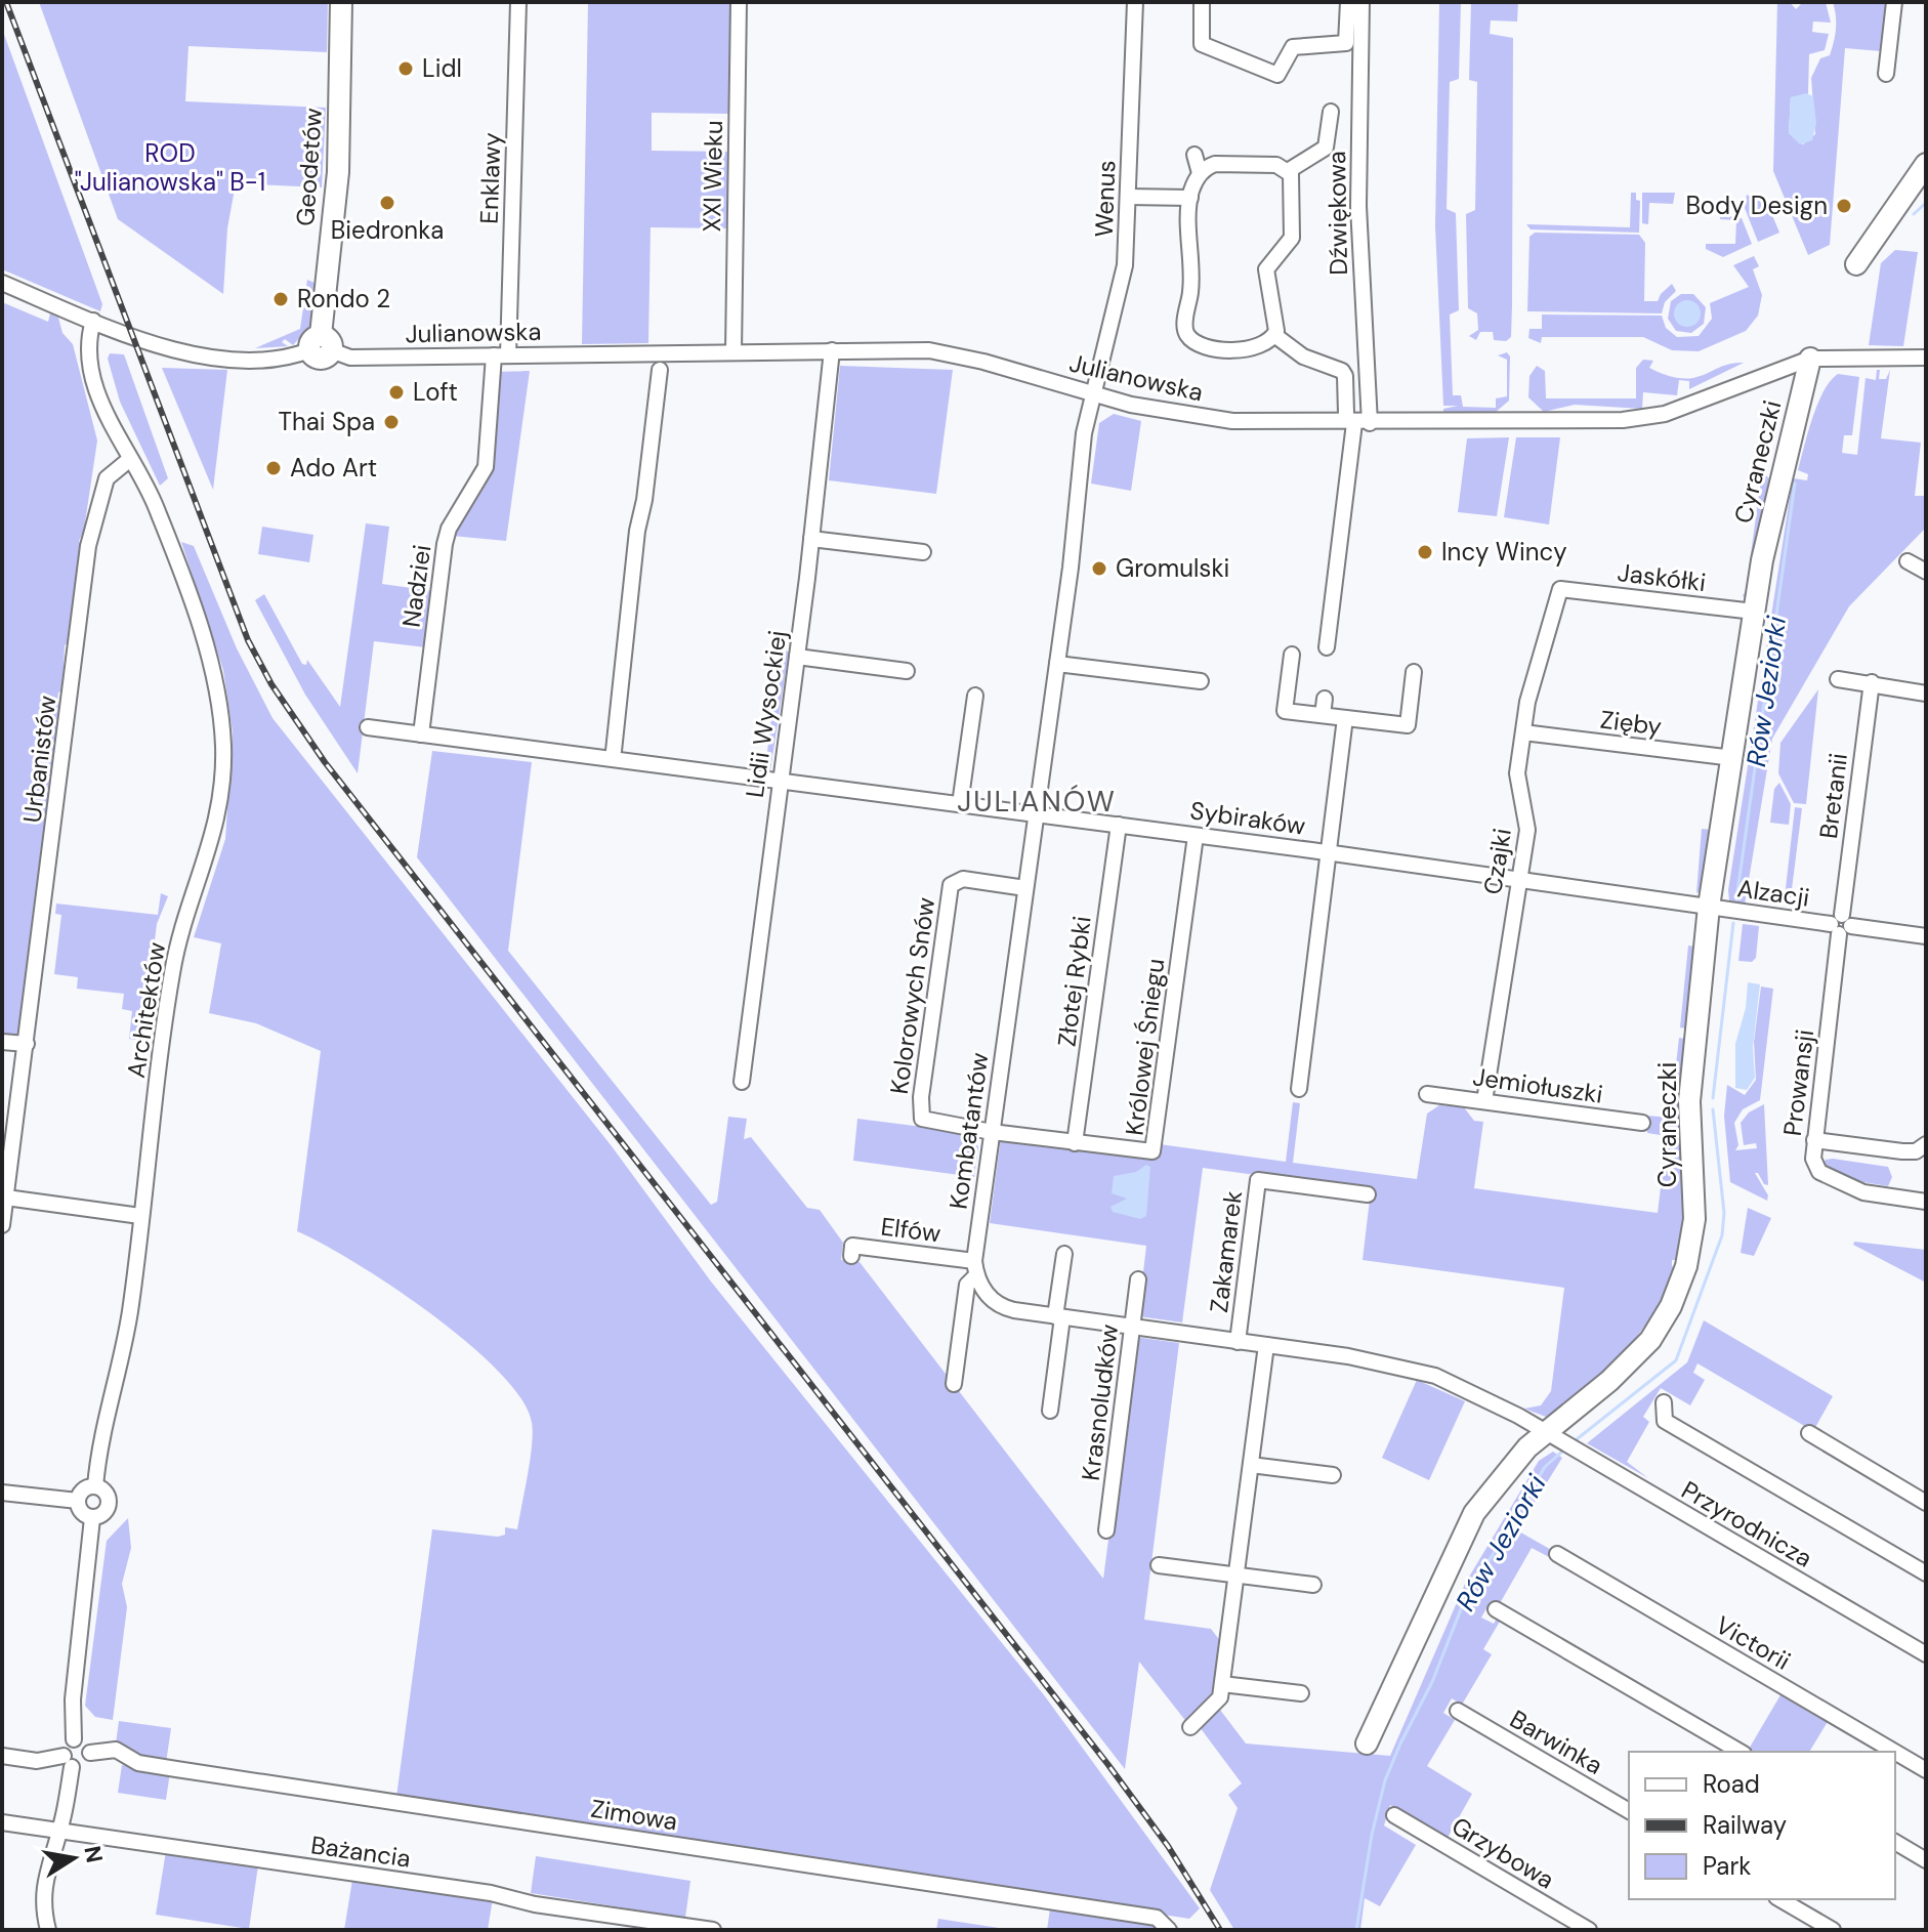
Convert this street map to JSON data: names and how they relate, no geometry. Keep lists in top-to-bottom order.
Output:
{
  "streets": {
    "street": [
      "Geodetów",
      "XXI Wieku",
      "Enklawy",
      "Wenus",
      "Dźwiękowa",
      "Julianowska",
      "Cyraneczki",
      "Jaskółki",
      "Nadziei",
      "Lidii Wysockiej",
      "Zięby",
      "Urbanistów",
      "Bretanii",
      "Sybiraków",
      "Czajki",
      "Alzacji",
      "Złotej Rybki",
      "Kolorowych Snów",
      "Architektów",
      "Królowej Śniegu",
      "Prowansji",
      "Jemiołuszki",
      "Kombatantów",
      "Elfów",
      "Zakamarek",
      "Krasnoludków",
      "Przyrodnicza",
      "Victorii",
      "Barwinka",
      "Zimowa",
      "Bażancia",
      "Grzybowa"
    ]
  },
  "crossings": [
    ["Geodetów", "Julianowska"],
    ["XXI Wieku", "Julianowska"],
    ["Enklawy", "Julianowska"],
    ["Enklawy", "Nadziei"],
    ["Wenus", "Julianowska"],
    ["Wenus", "Kombatantów"],
    ["Dźwiękowa", "Julianowska"],
    ["Julianowska", "Cyraneczki"],
    ["Julianowska", "Nadziei"],
    ["Julianowska", "Lidii Wysockiej"],
    ["Julianowska", "Kombatantów"],
    ["Cyraneczki", "Jaskółki"],
    ["Cyraneczki", "Zięby"],
    ["Cyraneczki", "Sybiraków"],
    ["Cyraneczki", "Alzacji"],
    ["Cyraneczki", "Przyrodnicza"],
    ["Jaskółki", "Czajki"],
    ["Lidii Wysockiej", "Sybiraków"],
    ["Zięby", "Czajki"],
    ["Urbanistów", "Architektów"],
    ["Bretanii", "Alzacji"],
    ["Bretanii", "Prowansji"],
    ["Sybiraków", "Czajki"],
    ["Sybiraków", "Alzacji"],
    ["Sybiraków", "Złotej Rybki"],
    ["Sybiraków", "Królowej Śniegu"],
    ["Sybiraków", "Kombatantów"],
    ["Czajki", "Jemiołuszki"],
    ["Alzacji", "Prowansji"],
    ["Złotej Rybki", "Królowej Śniegu"],
    ["Kolorowych Snów", "Królowej Śniegu"],
    ["Kolorowych Snów", "Kombatantów"],
    ["Królowej Śniegu", "Kombatantów"],
    ["Kombatantów", "Elfów"]
  ],
  "districts": ["JULIANÓW"],
  "water": ["Rów Jeziorki"],
  "parks": ["ROD \"Julianowska\" B-1"],
  "places": [
    "Lidl",
    "Biedronka",
    "Body Design",
    "Rondo 2",
    "Loft",
    "Thai Spa",
    "Ado Art",
    "Incy Wincy",
    "Gromulski"
  ],
  "legend": ["Road", "Railway", "Park"],
  "north": "right"
}
